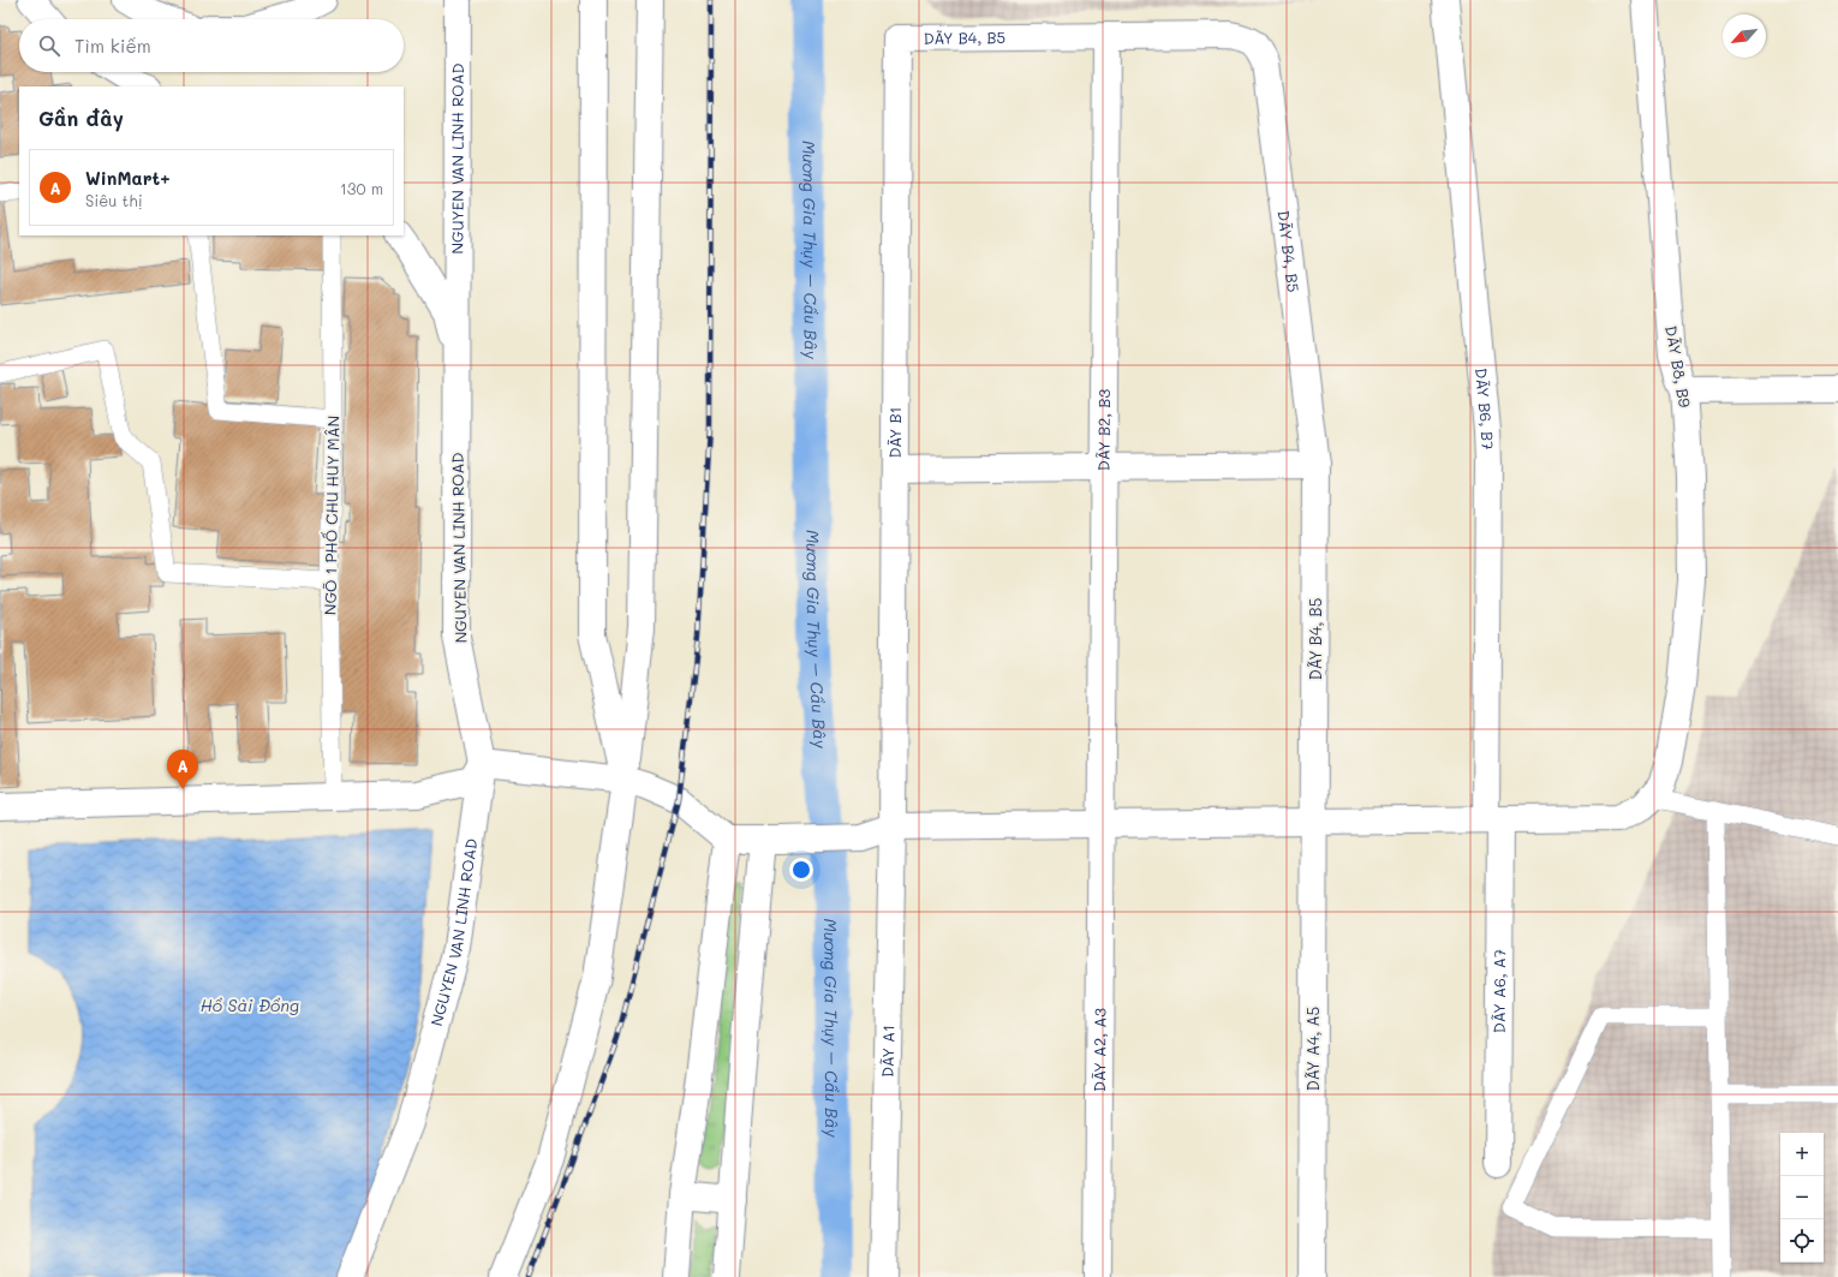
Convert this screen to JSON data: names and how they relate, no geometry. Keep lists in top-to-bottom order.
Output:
{
  "streets": {
    "main road": [
      "DÃY B4, B5",
      "NGUYEN VAN LINH ROAD",
      "DÃY B8, B9",
      "DÃY B6, B7",
      "DÃY B2, B3",
      "DÃY B1",
      "DÃY A6, A7",
      "DÃY A4, A5",
      "DÃY A2, A3",
      "DÃY A1"
    ],
    "lane": ["NGÕ 1 PHỐ CHU HUY MÂN"]
  },
  "crossings": [
    ["DÃY B4, B5", "DÃY B8, B9"],
    ["DÃY B4, B5", "DÃY B2, B3"],
    ["DÃY B4, B5", "DÃY B1"],
    ["DÃY B4, B5", "DÃY A4, A5"],
    ["DÃY B8, B9", "DÃY B6, B7"],
    ["DÃY B8, B9", "DÃY B2, B3"],
    ["DÃY B8, B9", "DÃY B1"],
    ["DÃY B8, B9", "DÃY A6, A7"],
    ["DÃY B8, B9", "DÃY A4, A5"],
    ["DÃY B8, B9", "DÃY A2, A3"],
    ["DÃY B8, B9", "DÃY A1"],
    ["DÃY B6, B7", "DÃY A6, A7"],
    ["DÃY B2, B3", "DÃY A2, A3"],
    ["DÃY B1", "DÃY A1"]
  ],
  "water": ["Mương Gia Thụy – Cầu Bây", "Hồ Sài Đồng"],
  "north": "bottom left",
  "page": {
    "search": "Tìm kiếm",
    "heading": "Gần đây",
    "list": [
      {
        "mark": "A",
        "name": "WinMart+",
        "note": "Siêu thị",
        "value": "130 m"
      }
    ],
    "pins": "A",
    "map_buttons": ["+", "−"]
  }
}
